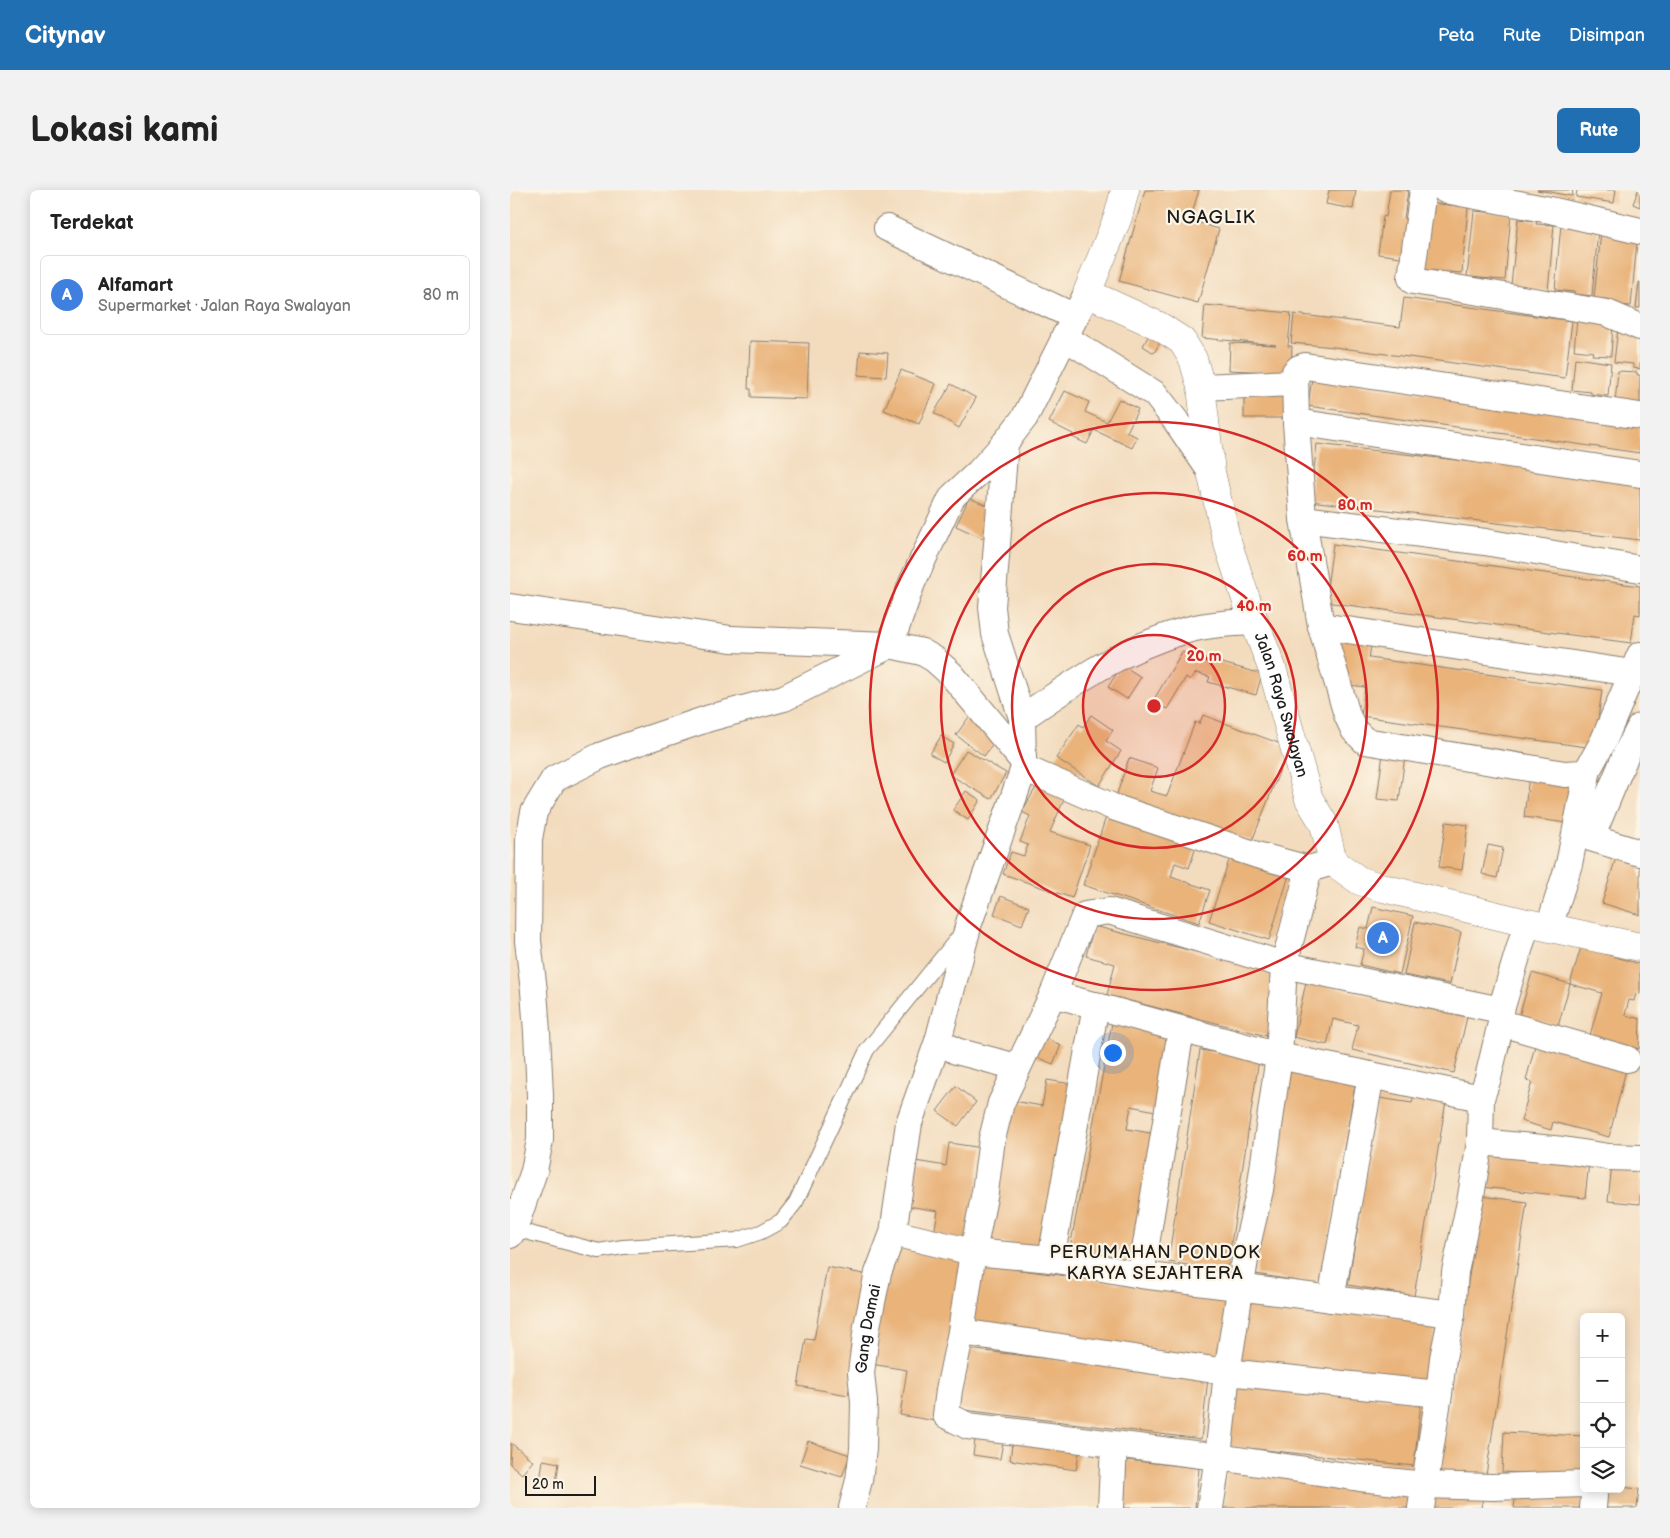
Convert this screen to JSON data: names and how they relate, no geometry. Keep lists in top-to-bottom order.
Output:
{
  "streets": {
    "street": ["Jalan Raya Swalayan", "Gang Damai"]
  },
  "districts": ["NGAGLIK", "PERUMAHAN PONDOK KARYA SEJAHTERA"],
  "scale_bar": "20 m",
  "page": {
    "header": "Citynav",
    "nav": ["Peta", "Rute", "Disimpan"],
    "buttons": "Rute",
    "title": "Lokasi kami",
    "heading": "Terdekat",
    "list": [
      {
        "mark": "A",
        "name": "Alfamart",
        "note": "Supermarket · Jalan Raya Swalayan",
        "value": "80 m"
      }
    ],
    "pins": "A",
    "map_buttons": ["+", "−"],
    "scale": "20 m"
  },
  "rings": [
    "80 m",
    "60 m",
    "40 m",
    "20 m"
  ]
}
